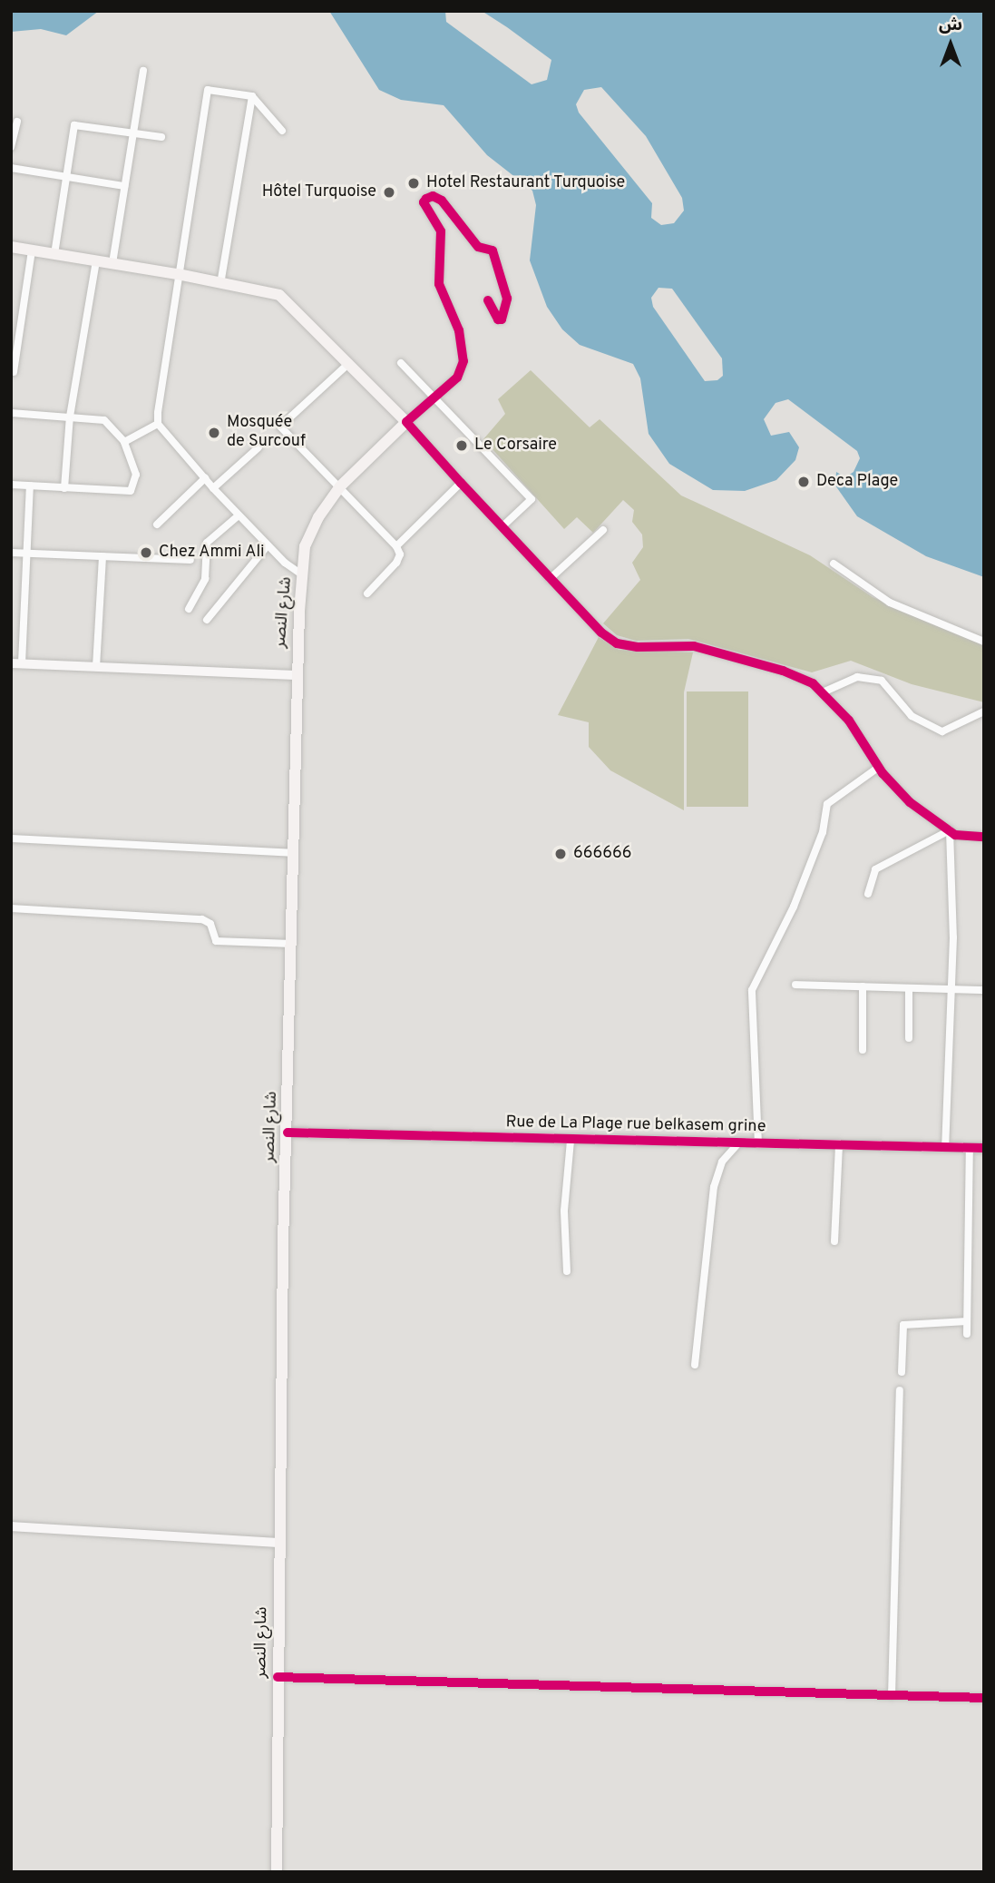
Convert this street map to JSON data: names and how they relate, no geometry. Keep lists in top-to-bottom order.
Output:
{
  "streets": {
    "main road": ["شارع النصر"],
    "street": ["Rue de La Plage rue belkasem grine"]
  },
  "crossings": [
    ["شارع النصر", "Rue de La Plage rue belkasem grine"]
  ],
  "places": [
    "Hotel Restaurant Turquoise",
    "Hôtel Turquoise",
    "Mosquée de Surcouf",
    "Le Corsaire",
    "Deca Plage",
    "Chez Ammi Ali",
    "666666"
  ],
  "north": "top"
}
